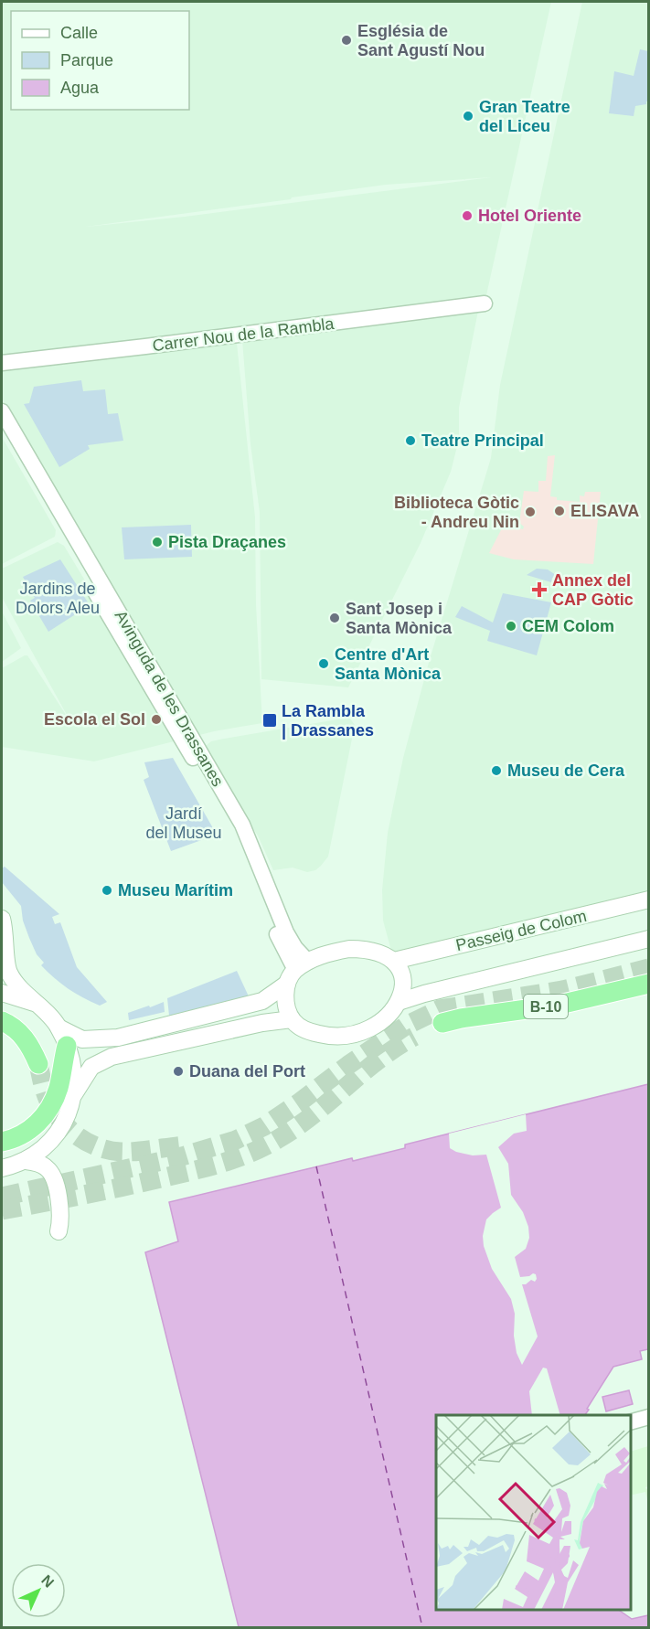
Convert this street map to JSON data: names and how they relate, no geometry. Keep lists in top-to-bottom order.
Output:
{
  "streets": {
    "highway": ["B-10"],
    "main road": ["Passeig de Colom"],
    "street": ["Carrer Nou de la Rambla", "Avinguda de les Drassanes"]
  },
  "crossings": [
    ["Avinguda de les Drassanes", "Passeig de Colom"]
  ],
  "parks": ["Jardins de Dolors Aleu", "Jardí del Museu"],
  "places": {
    "other": [
      "Església de Sant Agustí Nou",
      "Gran Teatre del Liceu",
      "Hotel Oriente",
      "Teatre Principal",
      "ELISAVA",
      "Biblioteca Gòtic - Andreu Nin",
      "Pista Draçanes",
      "Sant Josep i Santa Mònica",
      "CEM Colom",
      "Centre d'Art Santa Mònica",
      "Escola el Sol",
      "Museu de Cera",
      "Museu Marítim",
      "Duana del Port"
    ],
    "health": ["Annex del CAP Gòtic"],
    "transit": ["La Rambla | Drassanes"]
  },
  "legend": ["Calle", "Parque", "Agua"],
  "north": "top right"
}
